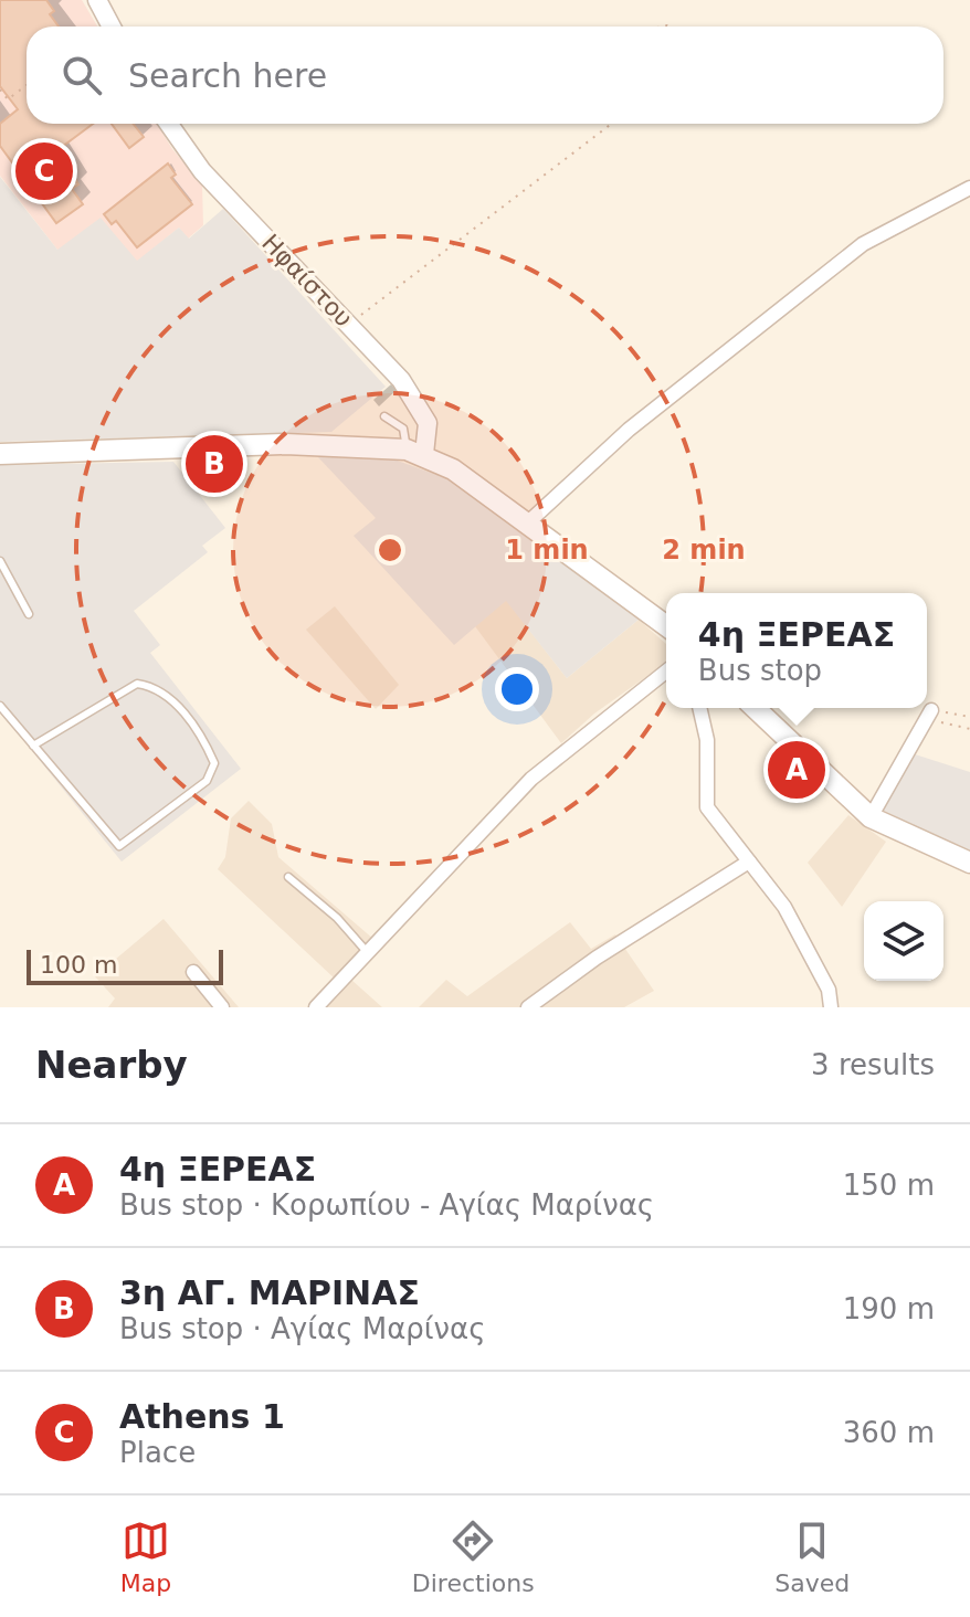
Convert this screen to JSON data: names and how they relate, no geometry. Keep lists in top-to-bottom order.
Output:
{
  "streets": {
    "street": ["Ηφαίστου"]
  },
  "scale_bar": "100 m",
  "page": {
    "search": "Search here",
    "pins": ["C", "B", "A"],
    "popup": ["4η ΞΕΡΕΑΣ", "Bus stop"],
    "scale": "100 m",
    "heading": ["Nearby", "3 results"],
    "list": [
      {
        "mark": "A",
        "name": "4η ΞΕΡΕΑΣ",
        "note": "Bus stop · Κορωπίου - Αγίας Μαρίνας",
        "value": "150 m"
      },
      {
        "mark": "B",
        "name": "3η ΑΓ. ΜΑΡΙΝΑΣ",
        "note": "Bus stop · Αγίας Μαρίνας",
        "value": "190 m"
      },
      {
        "mark": "C",
        "name": "Athens 1",
        "note": "Place",
        "value": "360 m"
      }
    ],
    "nav": ["Map", "Directions", "Saved"]
  },
  "rings": ["1 min", "2 min"]
}
